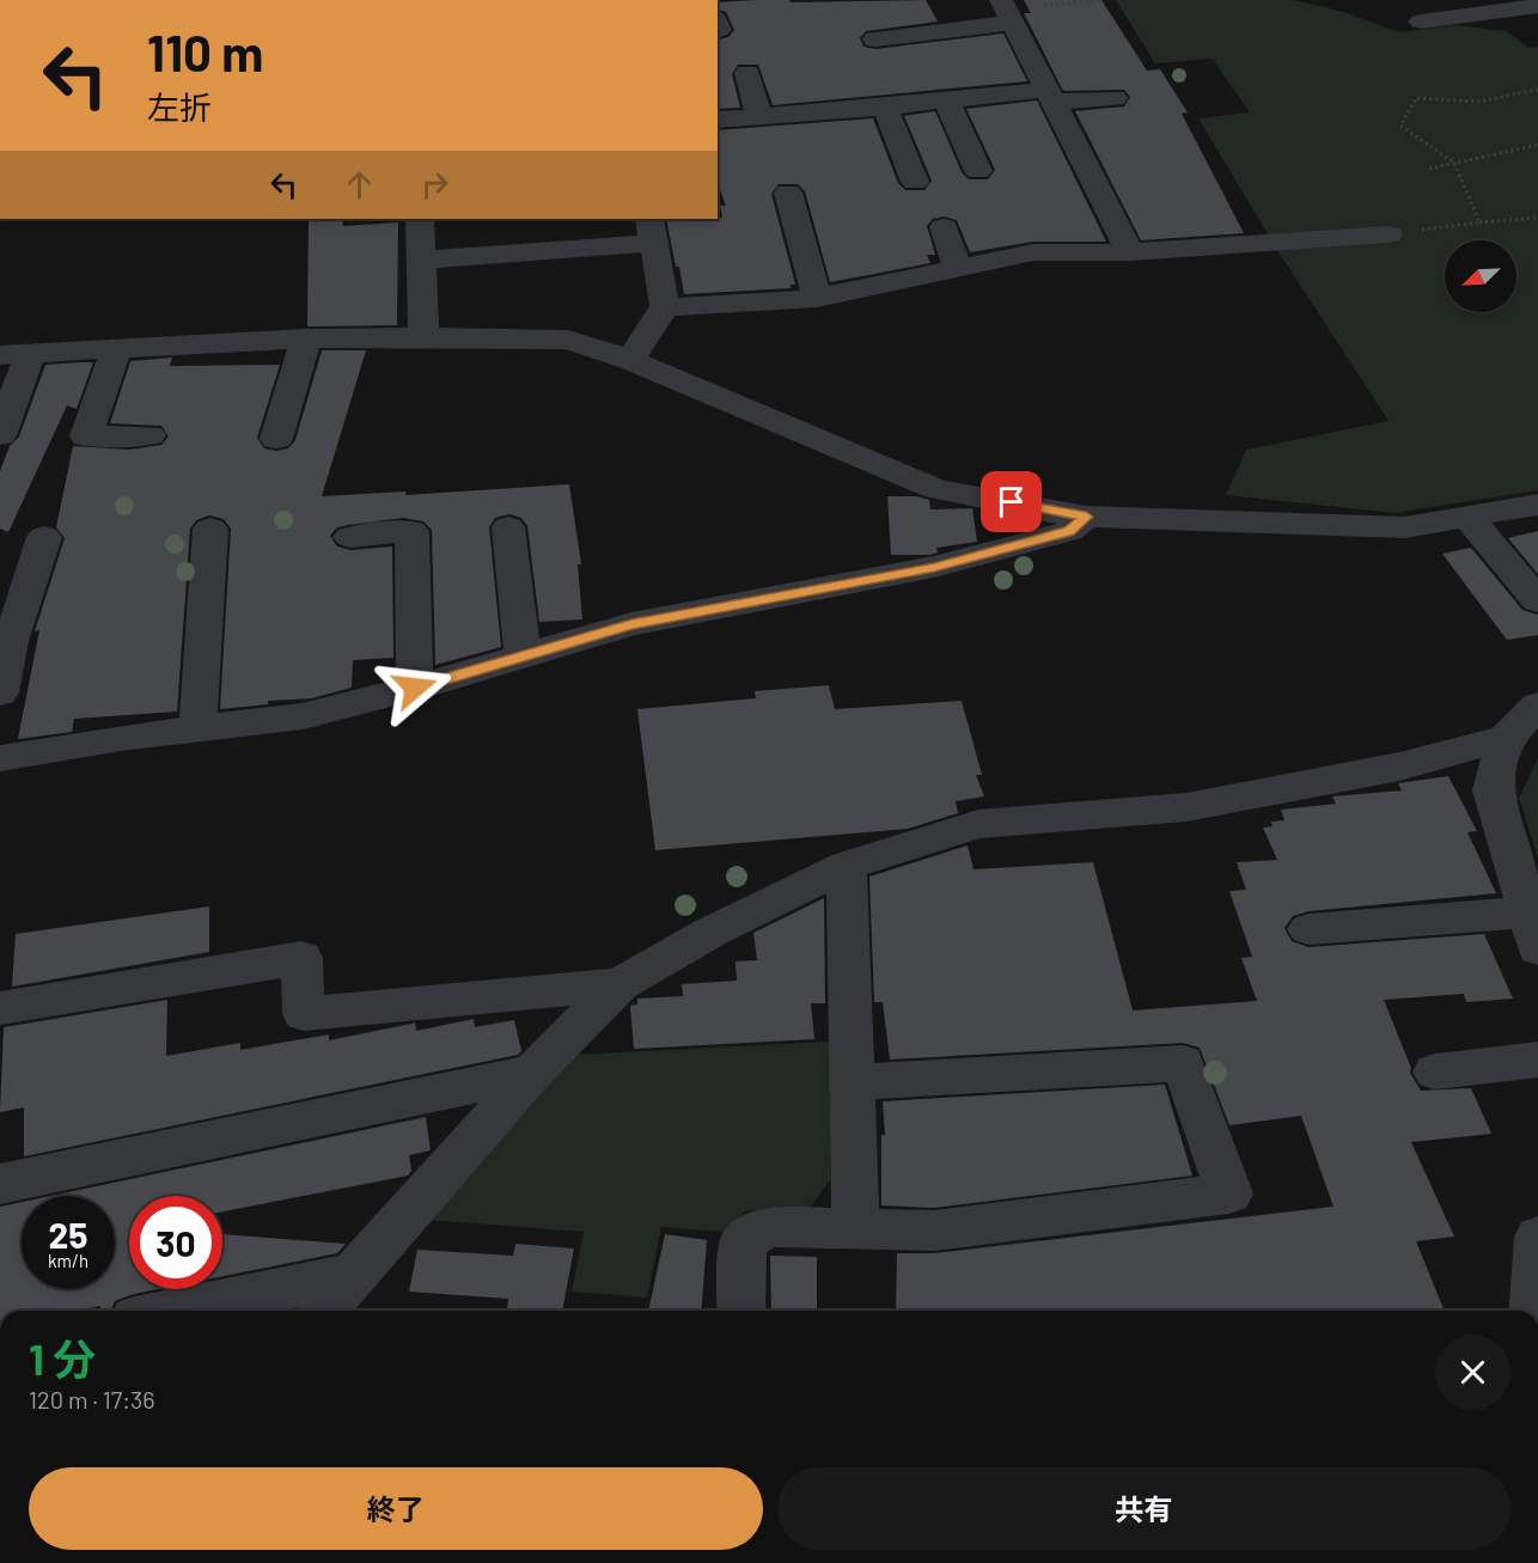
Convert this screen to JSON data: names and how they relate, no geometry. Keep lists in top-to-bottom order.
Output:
{
  "north": "bottom left",
  "page": {
    "turn": ["110 m", "左折"],
    "speed": "25 km/h",
    "limit": "30",
    "heading": ["1 分", "120 m · 17:36"],
    "buttons": ["終了", "共有"]
  }
}
